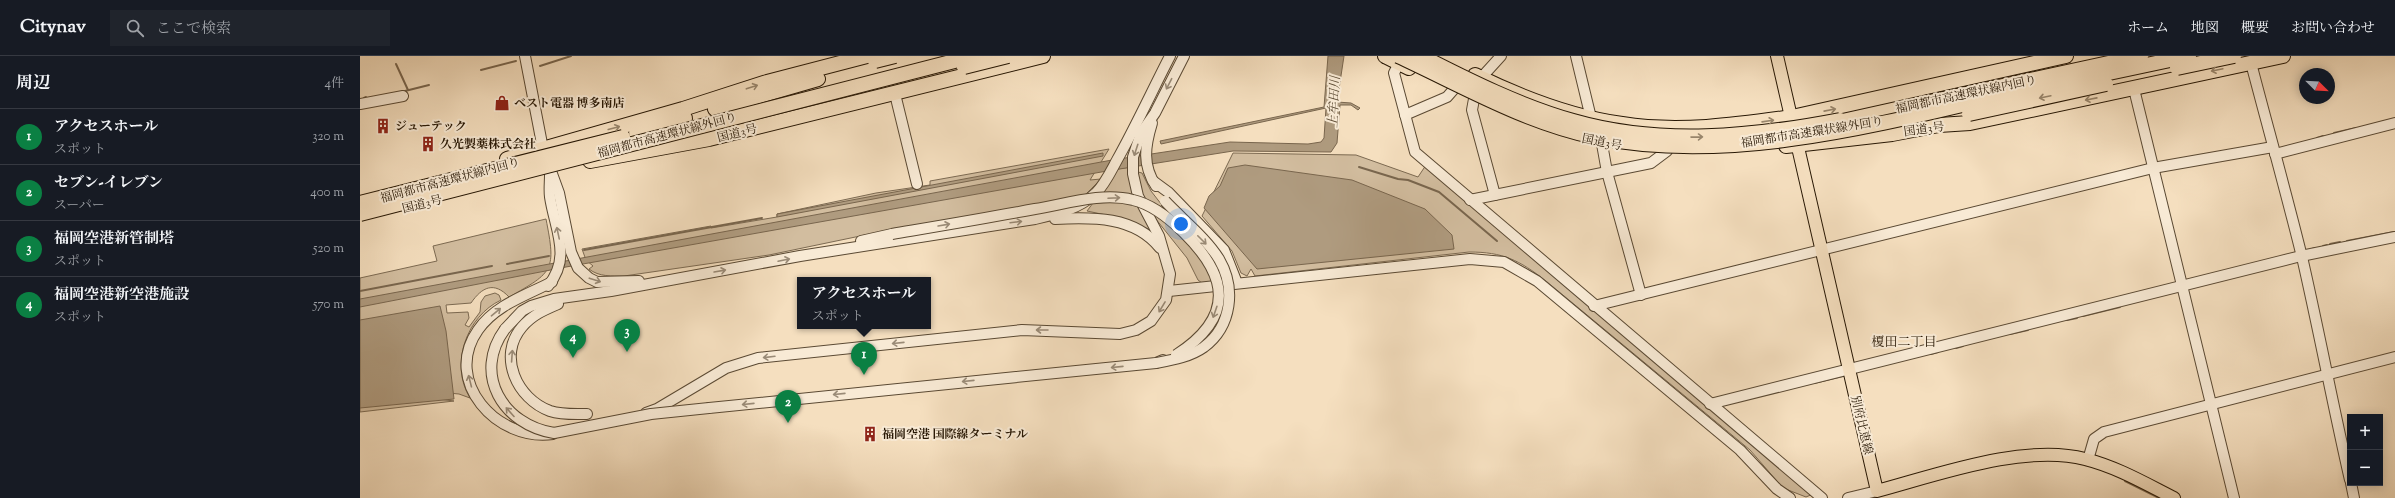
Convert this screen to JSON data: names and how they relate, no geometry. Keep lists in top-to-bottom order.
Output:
{
  "streets": {
    "highway": ["福岡都市高速環状線内回り", "国道3号", "福岡都市高速環状線外回り"],
    "main road": ["別府比恵線"]
  },
  "crossings": [
    ["国道3号", "福岡都市高速環状線外回り"],
    ["国道3号", "別府比恵線"]
  ],
  "districts": ["榎田二丁目"],
  "water": ["上牟田川"],
  "places": {
    "shop": ["ベスト電器 博多南店"],
    "building": ["ジューテック", "久光製薬株式会社", "福岡空港 国際線ターミナル"]
  },
  "north": "bottom right",
  "page": {
    "header": "Citynav",
    "search": "ここで検索",
    "nav": [
      "ホーム",
      "地図",
      "概要",
      "お問い合わせ"
    ],
    "heading": ["周辺", "4件"],
    "list": [
      {
        "mark": "1",
        "name": "アクセスホール",
        "note": "スポット",
        "value": "320 m"
      },
      {
        "mark": "2",
        "name": "セブン-イレブン",
        "note": "スーパー",
        "value": "400 m"
      },
      {
        "mark": "3",
        "name": "福岡空港新管制塔",
        "note": "スポット",
        "value": "520 m"
      },
      {
        "mark": "4",
        "name": "福岡空港新空港施設",
        "note": "スポット",
        "value": "570 m"
      }
    ],
    "popup": ["アクセスホール", "スポット"],
    "pins": [
      "3",
      "4",
      "1",
      "2"
    ],
    "map_buttons": ["+", "−"]
  }
}
